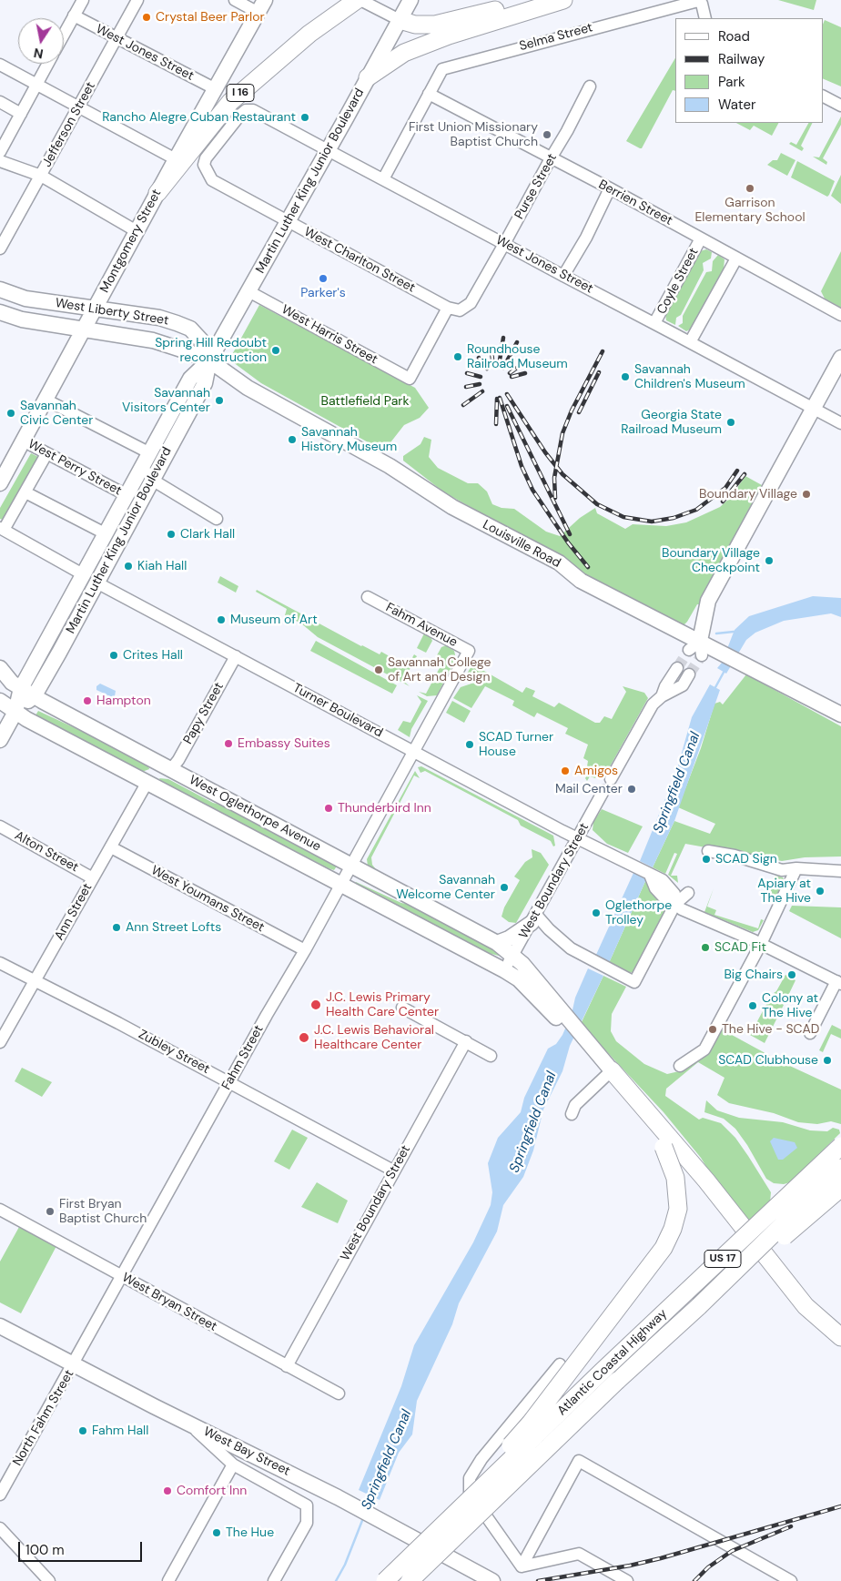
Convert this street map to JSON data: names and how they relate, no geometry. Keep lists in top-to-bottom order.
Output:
{
  "streets": {
    "highway": ["I 16", "US 17", "Atlantic Coastal Highway"],
    "main road": [
      "Martin Luther King Junior Boulevard",
      "Montgomery Street",
      "West Liberty Street",
      "Louisville Road",
      "West Oglethorpe Avenue",
      "West Bay Street"
    ],
    "street": [
      "Selma Street",
      "West Jones Street",
      "Jefferson Street",
      "Purse Street",
      "Berrien Street",
      "West Charlton Street",
      "Coyle Street",
      "West Harris Street",
      "West Perry Street",
      "Fahm Avenue",
      "Turner Boulevard",
      "Papy Street",
      "Alton Street",
      "West Boundary Street",
      "West Youmans Street",
      "Ann Street",
      "Zubley Street",
      "Fahm Street",
      "West Bryan Street",
      "North Fahm Street"
    ]
  },
  "crossings": [
    ["Selma Street", "West Jones Street"],
    ["Selma Street", "Berrien Street"],
    ["West Jones Street", "Jefferson Street"],
    ["West Jones Street", "Martin Luther King Junior Boulevard"],
    ["West Jones Street", "Purse Street"],
    ["West Jones Street", "Montgomery Street"],
    ["West Jones Street", "West Charlton Street"],
    ["West Jones Street", "Coyle Street"],
    ["I 16", "Montgomery Street"],
    ["Martin Luther King Junior Boulevard", "West Charlton Street"],
    ["Martin Luther King Junior Boulevard", "West Liberty Street"],
    ["Martin Luther King Junior Boulevard", "West Harris Street"],
    ["Martin Luther King Junior Boulevard", "West Perry Street"],
    ["Martin Luther King Junior Boulevard", "Louisville Road"],
    ["Martin Luther King Junior Boulevard", "Turner Boulevard"],
    ["Martin Luther King Junior Boulevard", "West Oglethorpe Avenue"],
    ["Purse Street", "Berrien Street"],
    ["Purse Street", "West Charlton Street"],
    ["Purse Street", "West Harris Street"],
    ["Berrien Street", "Coyle Street"],
    ["Montgomery Street", "West Liberty Street"],
    ["Montgomery Street", "West Perry Street"],
    ["West Charlton Street", "West Harris Street"],
    ["West Liberty Street", "Louisville Road"],
    ["Fahm Avenue", "Turner Boulevard"],
    ["Fahm Avenue", "Fahm Street"],
    ["Turner Boulevard", "Papy Street"],
    ["Turner Boulevard", "West Boundary Street"],
    ["Turner Boulevard", "Fahm Street"],
    ["Papy Street", "West Oglethorpe Avenue"],
    ["West Oglethorpe Avenue", "West Boundary Street"],
    ["West Oglethorpe Avenue", "Ann Street"],
    ["West Oglethorpe Avenue", "Fahm Street"],
    ["Alton Street", "Ann Street"],
    ["West Boundary Street", "Zubley Street"],
    ["West Boundary Street", "West Bryan Street"],
    ["West Youmans Street", "Ann Street"],
    ["West Youmans Street", "Fahm Street"],
    ["Ann Street", "Zubley Street"],
    ["Zubley Street", "Fahm Street"],
    ["Fahm Street", "West Bryan Street"],
    ["Fahm Street", "North Fahm Street"],
    ["Fahm Street", "West Bay Street"],
    ["North Fahm Street", "West Bay Street"]
  ],
  "water": ["Springfield Canal"],
  "parks": ["Battlefield Park"],
  "places": [
    "Crystal Beer Parlor",
    "Rancho Alegre Cuban Restaurant",
    "First Union Missionary Baptist Church",
    "Garrison Elementary School",
    "Parker's",
    "Spring Hill Redoubt reconstruction",
    "Roundhouse Railroad Museum",
    "Savannah Children's Museum",
    "Savannah Visitors Center",
    "Savannah Civic Center",
    "Georgia State Railroad Museum",
    "Savannah History Museum",
    "Boundary Village",
    "Clark Hall",
    "Boundary Village Checkpoint",
    "Kiah Hall",
    "Museum of Art",
    "Crites Hall",
    "Savannah College of Art and Design",
    "Hampton",
    "Embassy Suites",
    "SCAD Turner House",
    "Amigos",
    "Mail Center",
    "Thunderbird Inn",
    "SCAD Sign",
    "Savannah Welcome Center",
    "Apiary at The Hive",
    "Oglethorpe Trolley",
    "Ann Street Lofts",
    "SCAD Fit",
    "Big Chairs",
    "J.C. Lewis Primary Health Care Center",
    "Colony at The Hive",
    "The Hive - SCAD",
    "J.C. Lewis Behavioral Healthcare Center",
    "SCAD Clubhouse",
    "First Bryan Baptist Church",
    "Fahm Hall",
    "Comfort Inn",
    "The Hue"
  ],
  "legend": [
    "Road",
    "Railway",
    "Park",
    "Water"
  ],
  "scale_bar": "100 m",
  "north": "bottom"
}
